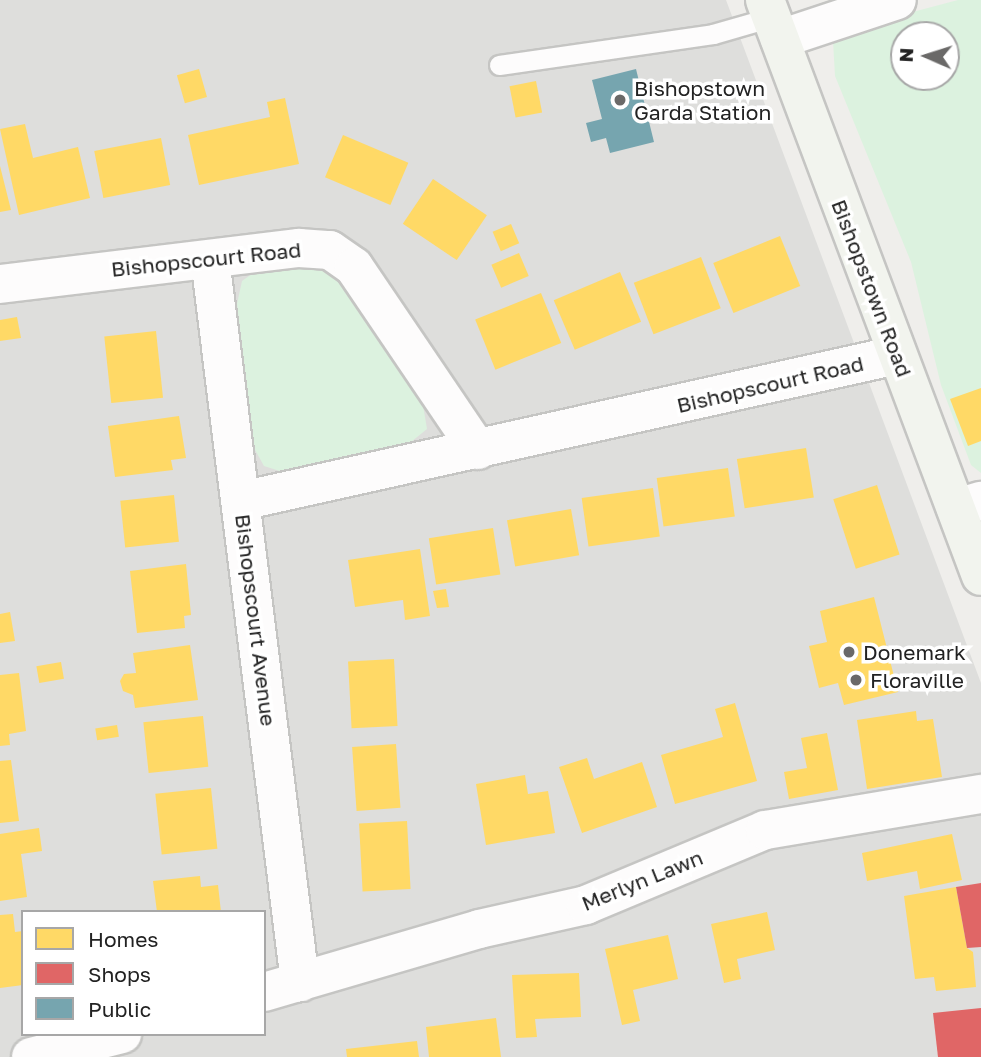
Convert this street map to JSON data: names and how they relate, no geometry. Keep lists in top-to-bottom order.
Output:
{
  "streets": {
    "main road": ["Bishopstown Road"],
    "street": ["Bishopscourt Road", "Bishopscourt Avenue", "Merlyn Lawn"]
  },
  "crossings": [
    ["Bishopscourt Road", "Bishopstown Road"],
    ["Bishopscourt Road", "Bishopscourt Avenue"],
    ["Bishopscourt Avenue", "Merlyn Lawn"]
  ],
  "places": ["Bishopstown Garda Station", "Donemark", "Floraville"],
  "legend": ["Homes", "Shops", "Public"],
  "north": "left"
}
